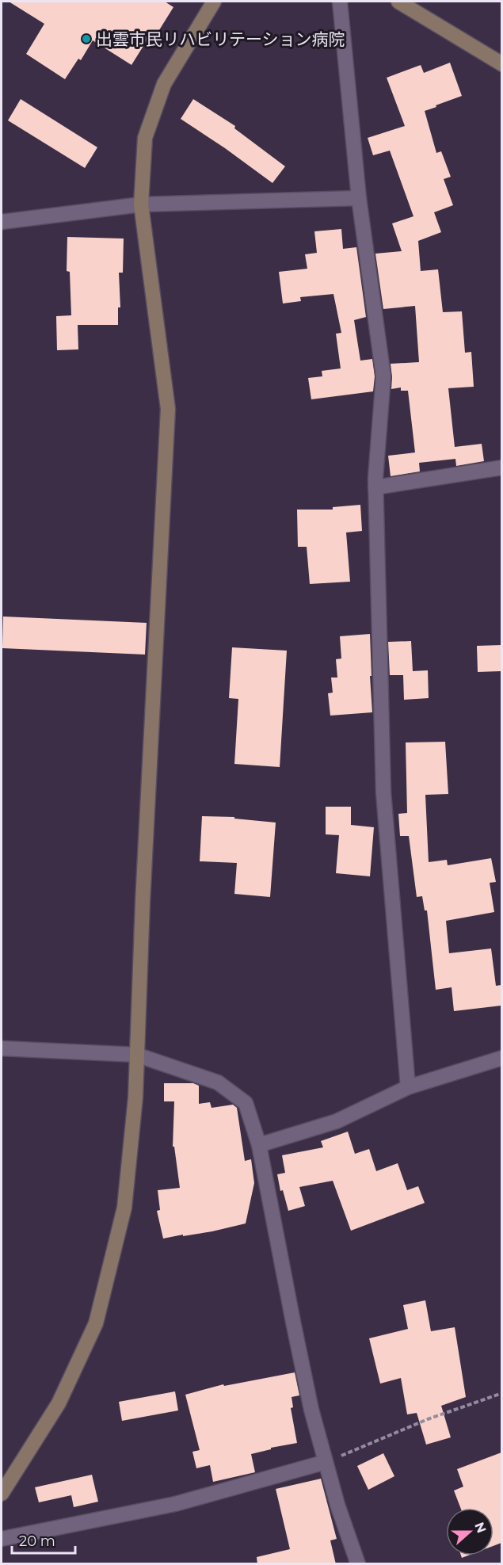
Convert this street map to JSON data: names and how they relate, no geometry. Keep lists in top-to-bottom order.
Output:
{
  "places": ["出雲市民リハビリテーション病院"],
  "scale_bar": "20 m",
  "north": "right"
}
